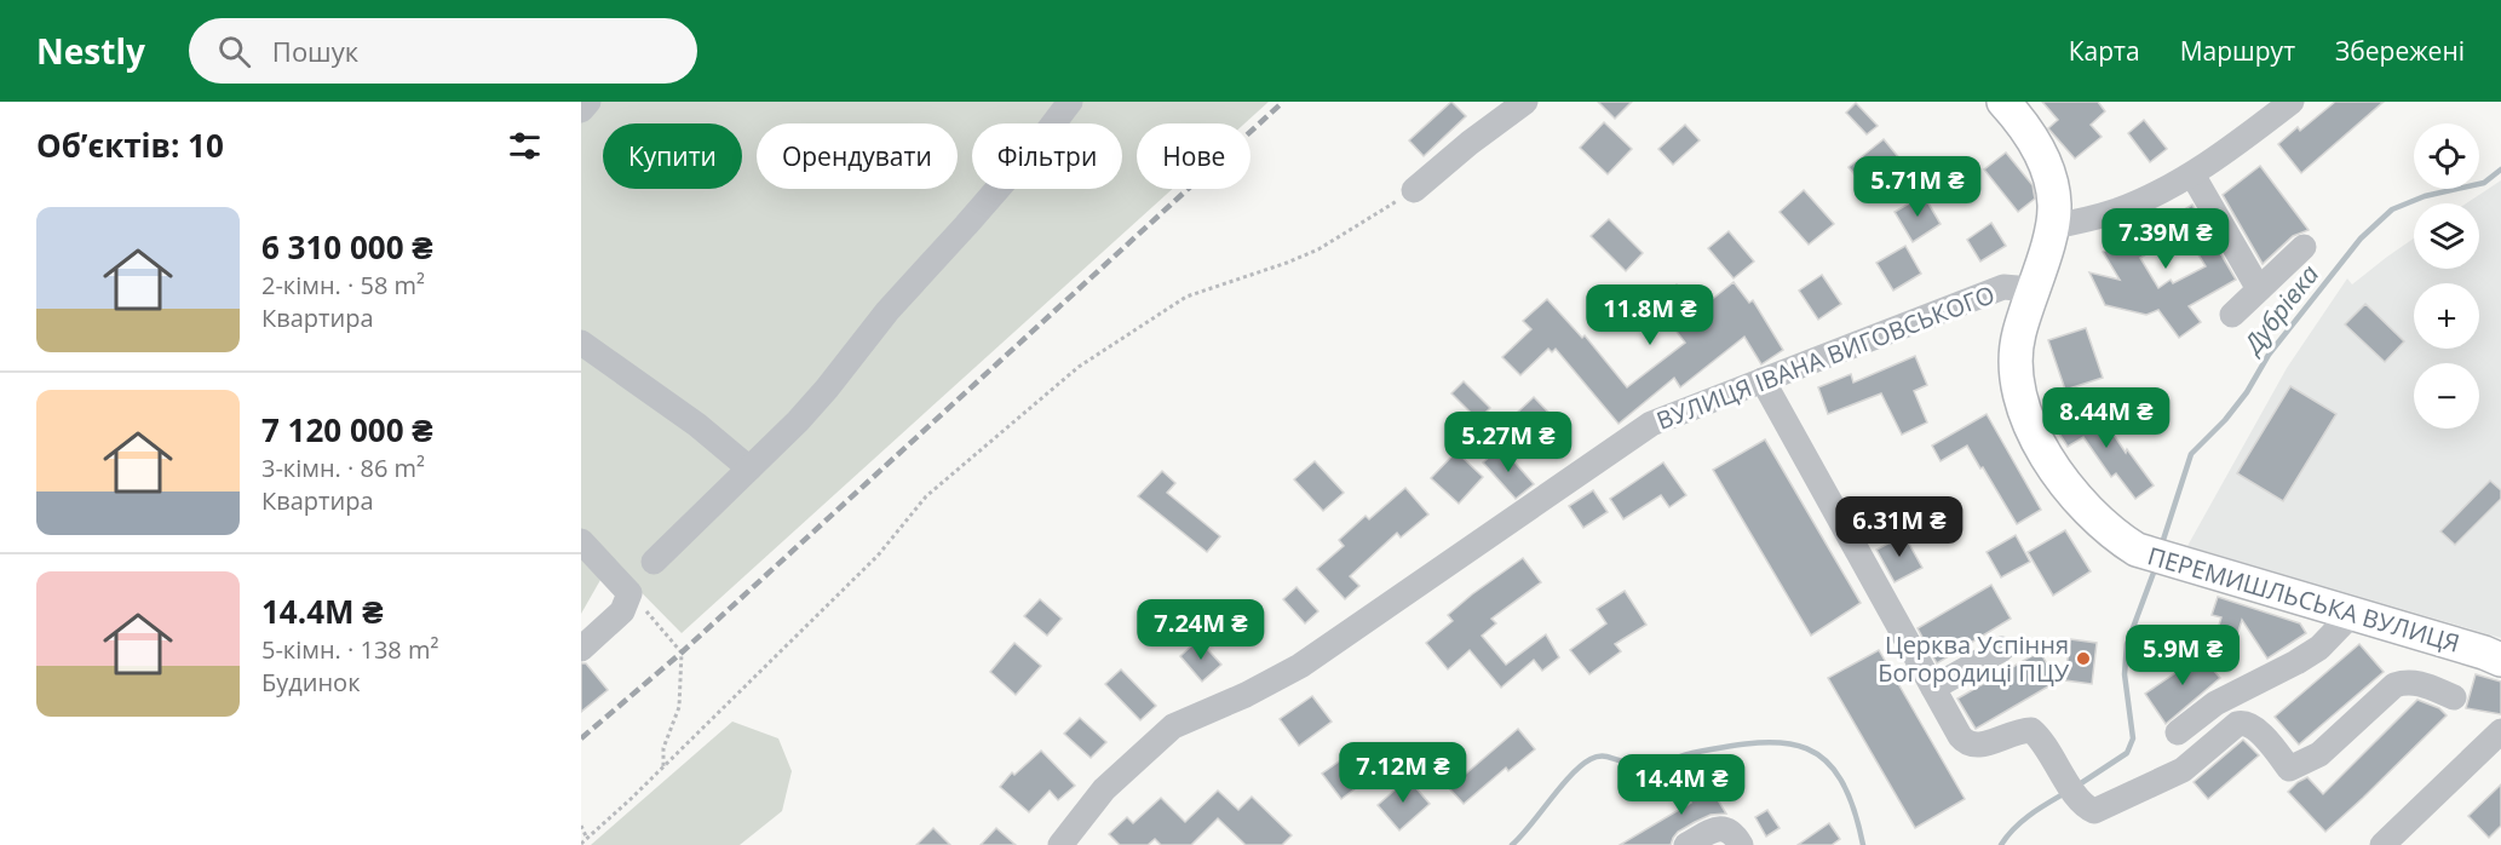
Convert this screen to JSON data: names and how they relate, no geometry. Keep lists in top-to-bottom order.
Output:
{
  "streets": {
    "main road": ["ПЕРЕМИШЛЬСЬКА ВУЛИЦЯ"],
    "street": ["ВУЛИЦЯ ІВАНА ВИГОВСЬКОГО"]
  },
  "crossings": [
    ["ВУЛИЦЯ ІВАНА ВИГОВСЬКОГО", "ПЕРЕМИШЛЬСЬКА ВУЛИЦЯ"]
  ],
  "water": ["Дубрівка"],
  "places": ["Церква Успіння Богородиці ПЦУ"],
  "page": {
    "header": "Nestly",
    "search": "Пошук",
    "nav": ["Карта", "Маршрут", "Збережені"],
    "heading": "Об’єктів: 10",
    "map_buttons": ["+", "−"],
    "chip": [
      "Купити",
      "Орендувати",
      "Фільтри",
      "Нове"
    ],
    "price": [
      "5.71M ₴",
      "7.39M ₴",
      "11.8M ₴",
      "8.44M ₴",
      "5.27M ₴",
      "6.31M ₴",
      "7.24M ₴",
      "5.9M ₴",
      "7.12M ₴",
      "14.4M ₴"
    ],
    "list": [
      {
        "name": "6 310 000 ₴",
        "note": "2-кімн. · 58 m² · Квартира"
      },
      {
        "name": "7 120 000 ₴",
        "note": "3-кімн. · 86 m² · Квартира"
      },
      {
        "name": "14.4M ₴",
        "note": "5-кімн. · 138 m² · Будинок"
      }
    ]
  }
}
